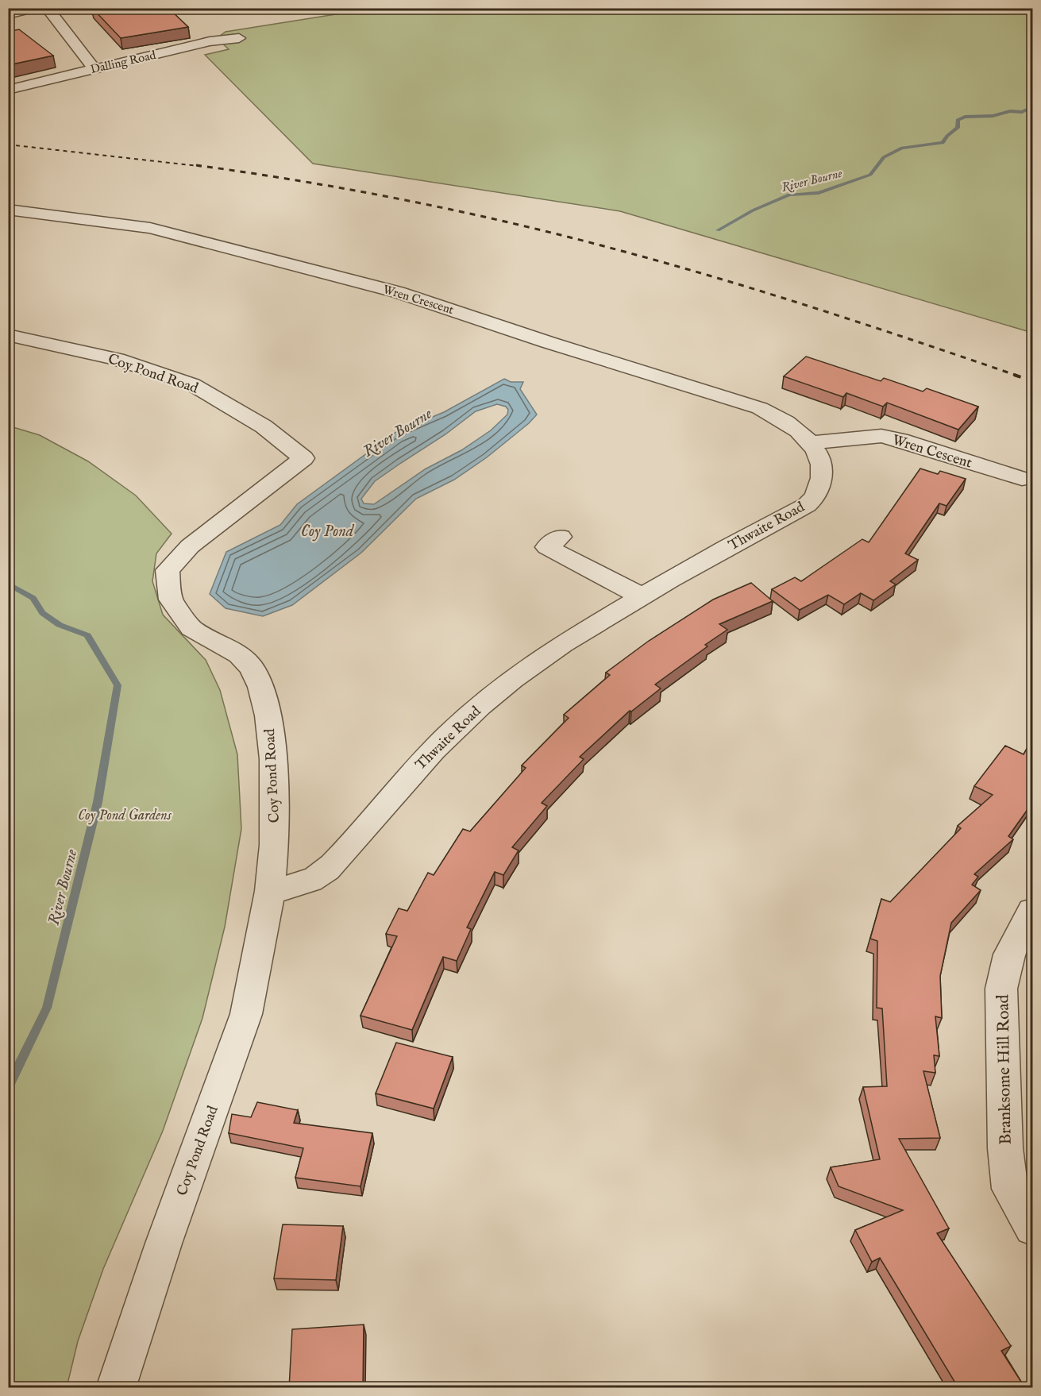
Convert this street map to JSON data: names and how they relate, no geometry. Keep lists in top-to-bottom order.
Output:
{
  "streets": {
    "street": [
      "Dalling Road",
      "Wren Crescent",
      "Coy Pond Road",
      "Wren Cescent",
      "Thwaite Road",
      "Branksome Hill Road"
    ]
  },
  "crossings": [
    ["Wren Crescent", "Wren Cescent"],
    ["Wren Crescent", "Thwaite Road"],
    ["Coy Pond Road", "Thwaite Road"],
    ["Wren Cescent", "Thwaite Road"]
  ],
  "water": ["River Bourne", "Coy Pond"],
  "parks": ["Coy Pond Gardens"]
}
